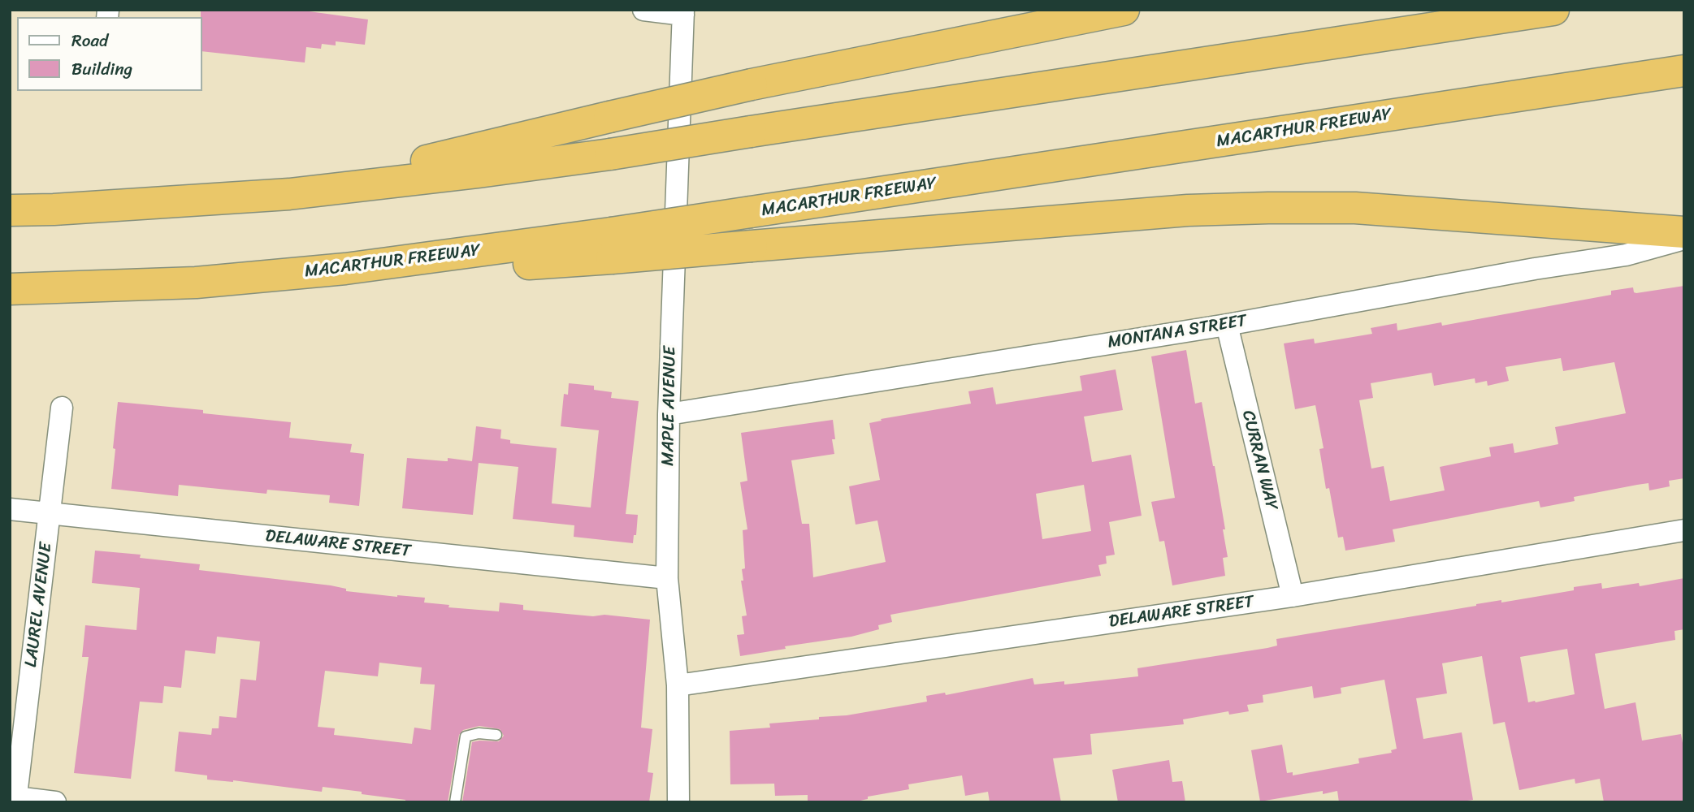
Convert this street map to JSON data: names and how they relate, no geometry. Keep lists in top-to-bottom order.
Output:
{
  "streets": {
    "highway": ["MACARTHUR FREEWAY"],
    "street": [
      "MONTANA STREET",
      "MAPLE AVENUE",
      "CURRAN WAY",
      "DELAWARE STREET",
      "LAUREL AVENUE"
    ]
  },
  "crossings": [
    ["MONTANA STREET", "MAPLE AVENUE"],
    ["MONTANA STREET", "CURRAN WAY"],
    ["MAPLE AVENUE", "DELAWARE STREET"],
    ["CURRAN WAY", "DELAWARE STREET"],
    ["DELAWARE STREET", "LAUREL AVENUE"]
  ],
  "legend": ["Road", "Building"]
}
